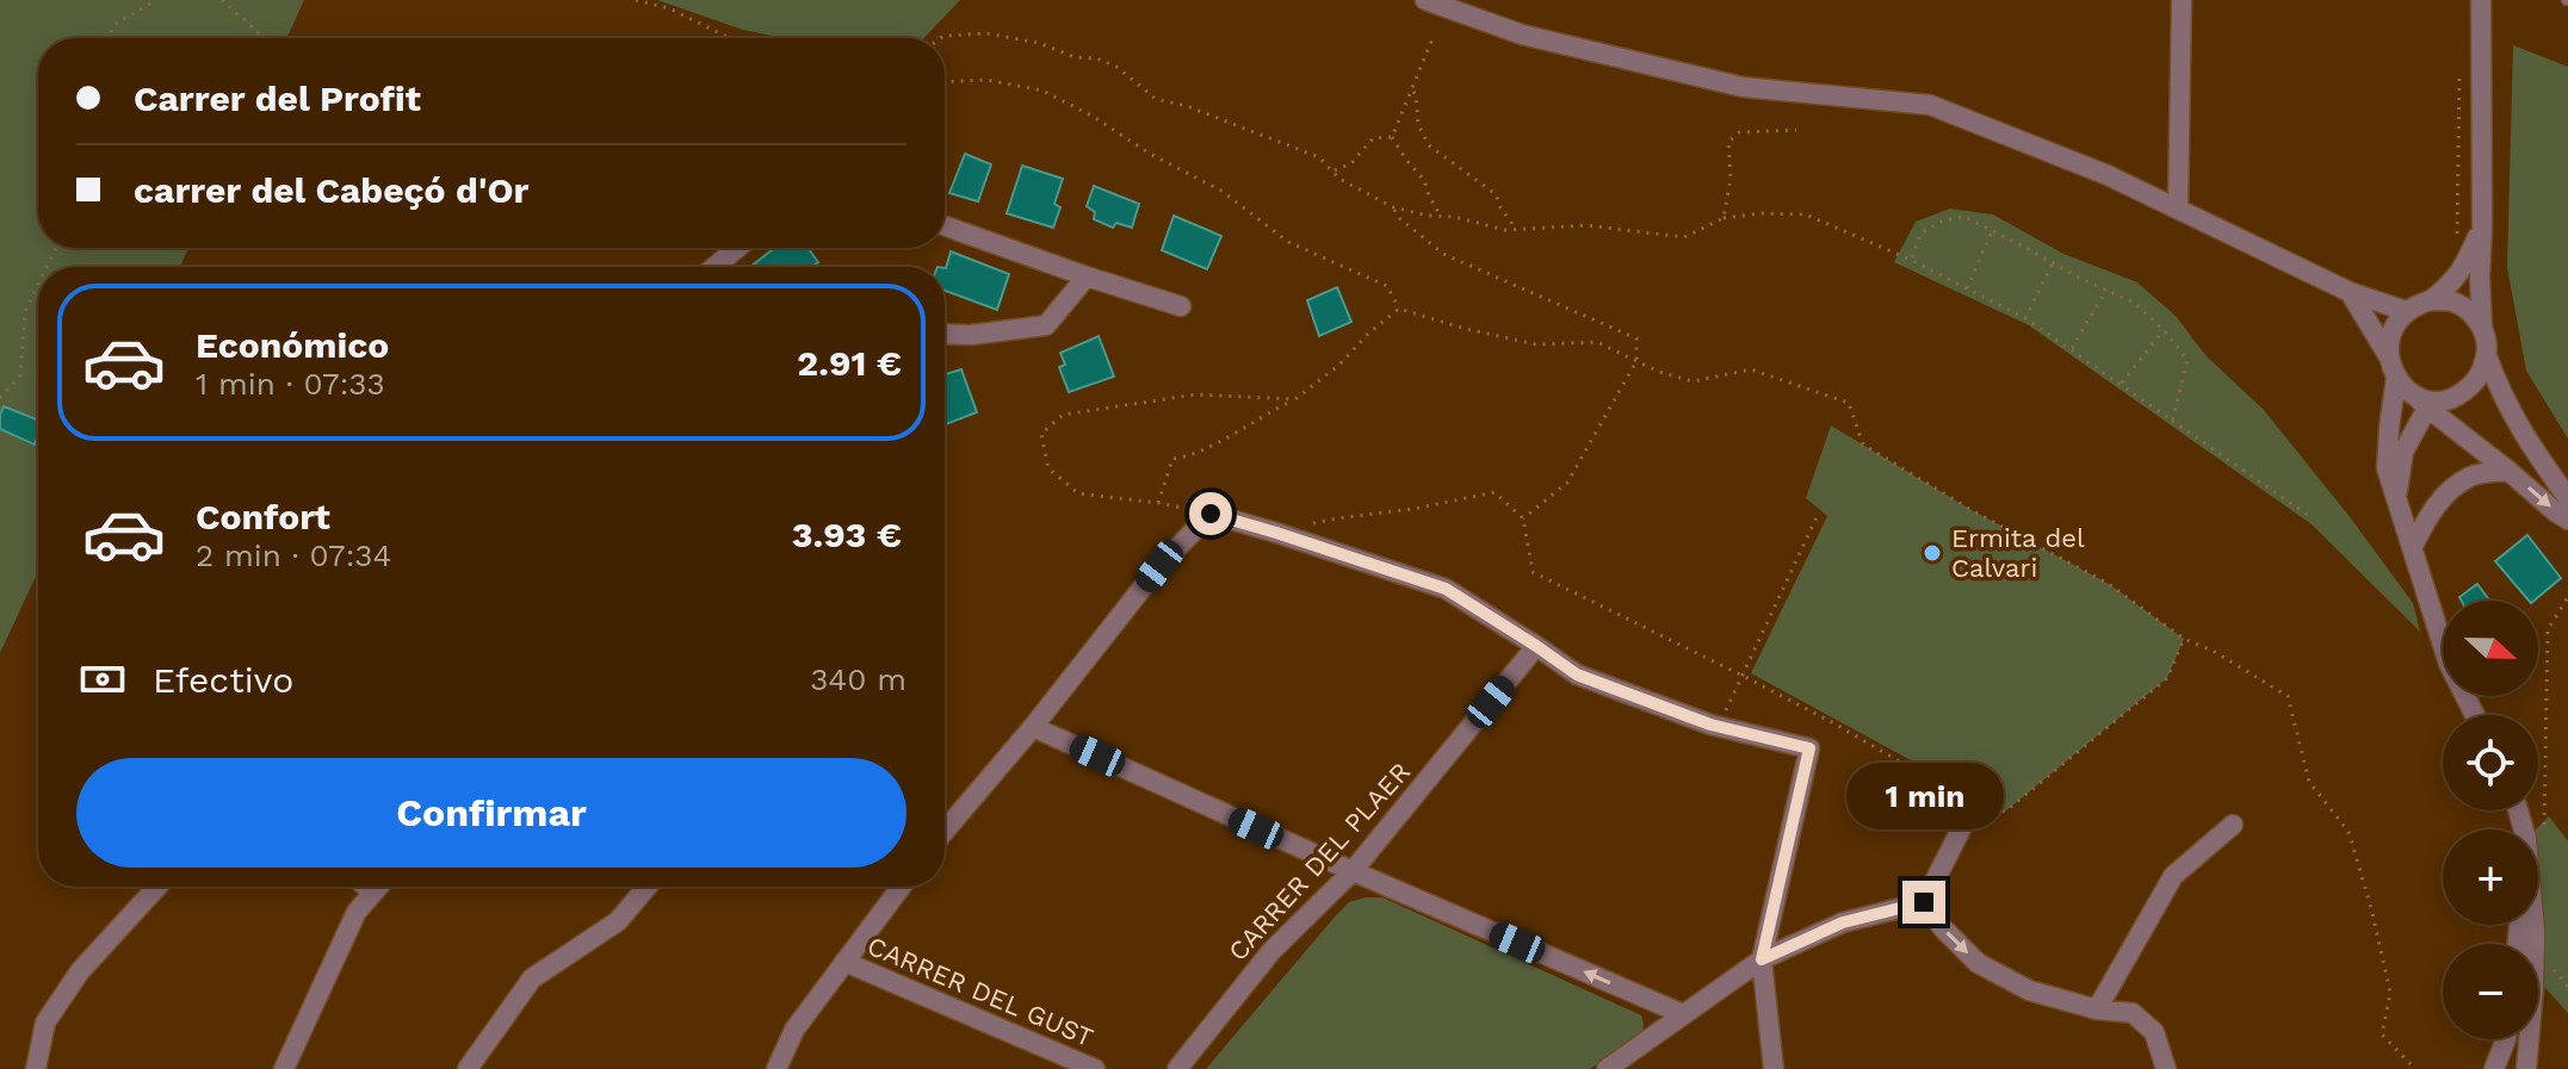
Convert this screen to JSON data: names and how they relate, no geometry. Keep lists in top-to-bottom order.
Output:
{
  "streets": {
    "street": ["CARRER DEL PLAER", "CARRER DEL GUST"]
  },
  "places": ["Ermita del Calvari"],
  "north": "right",
  "page": {
    "banner": ["Carrer del Profit", "carrer del Cabeçó d'Or"],
    "list": [
      {
        "name": "Económico",
        "note": "1 min · 07:33",
        "value": "2.91 €"
      },
      {
        "name": "Confort",
        "note": "2 min · 07:34",
        "value": "3.93 €"
      }
    ],
    "map_buttons": ["+", "−"],
    "pay": ["Efectivo", "340 m"],
    "buttons": "Confirmar",
    "bubble": "1 min"
  }
}
